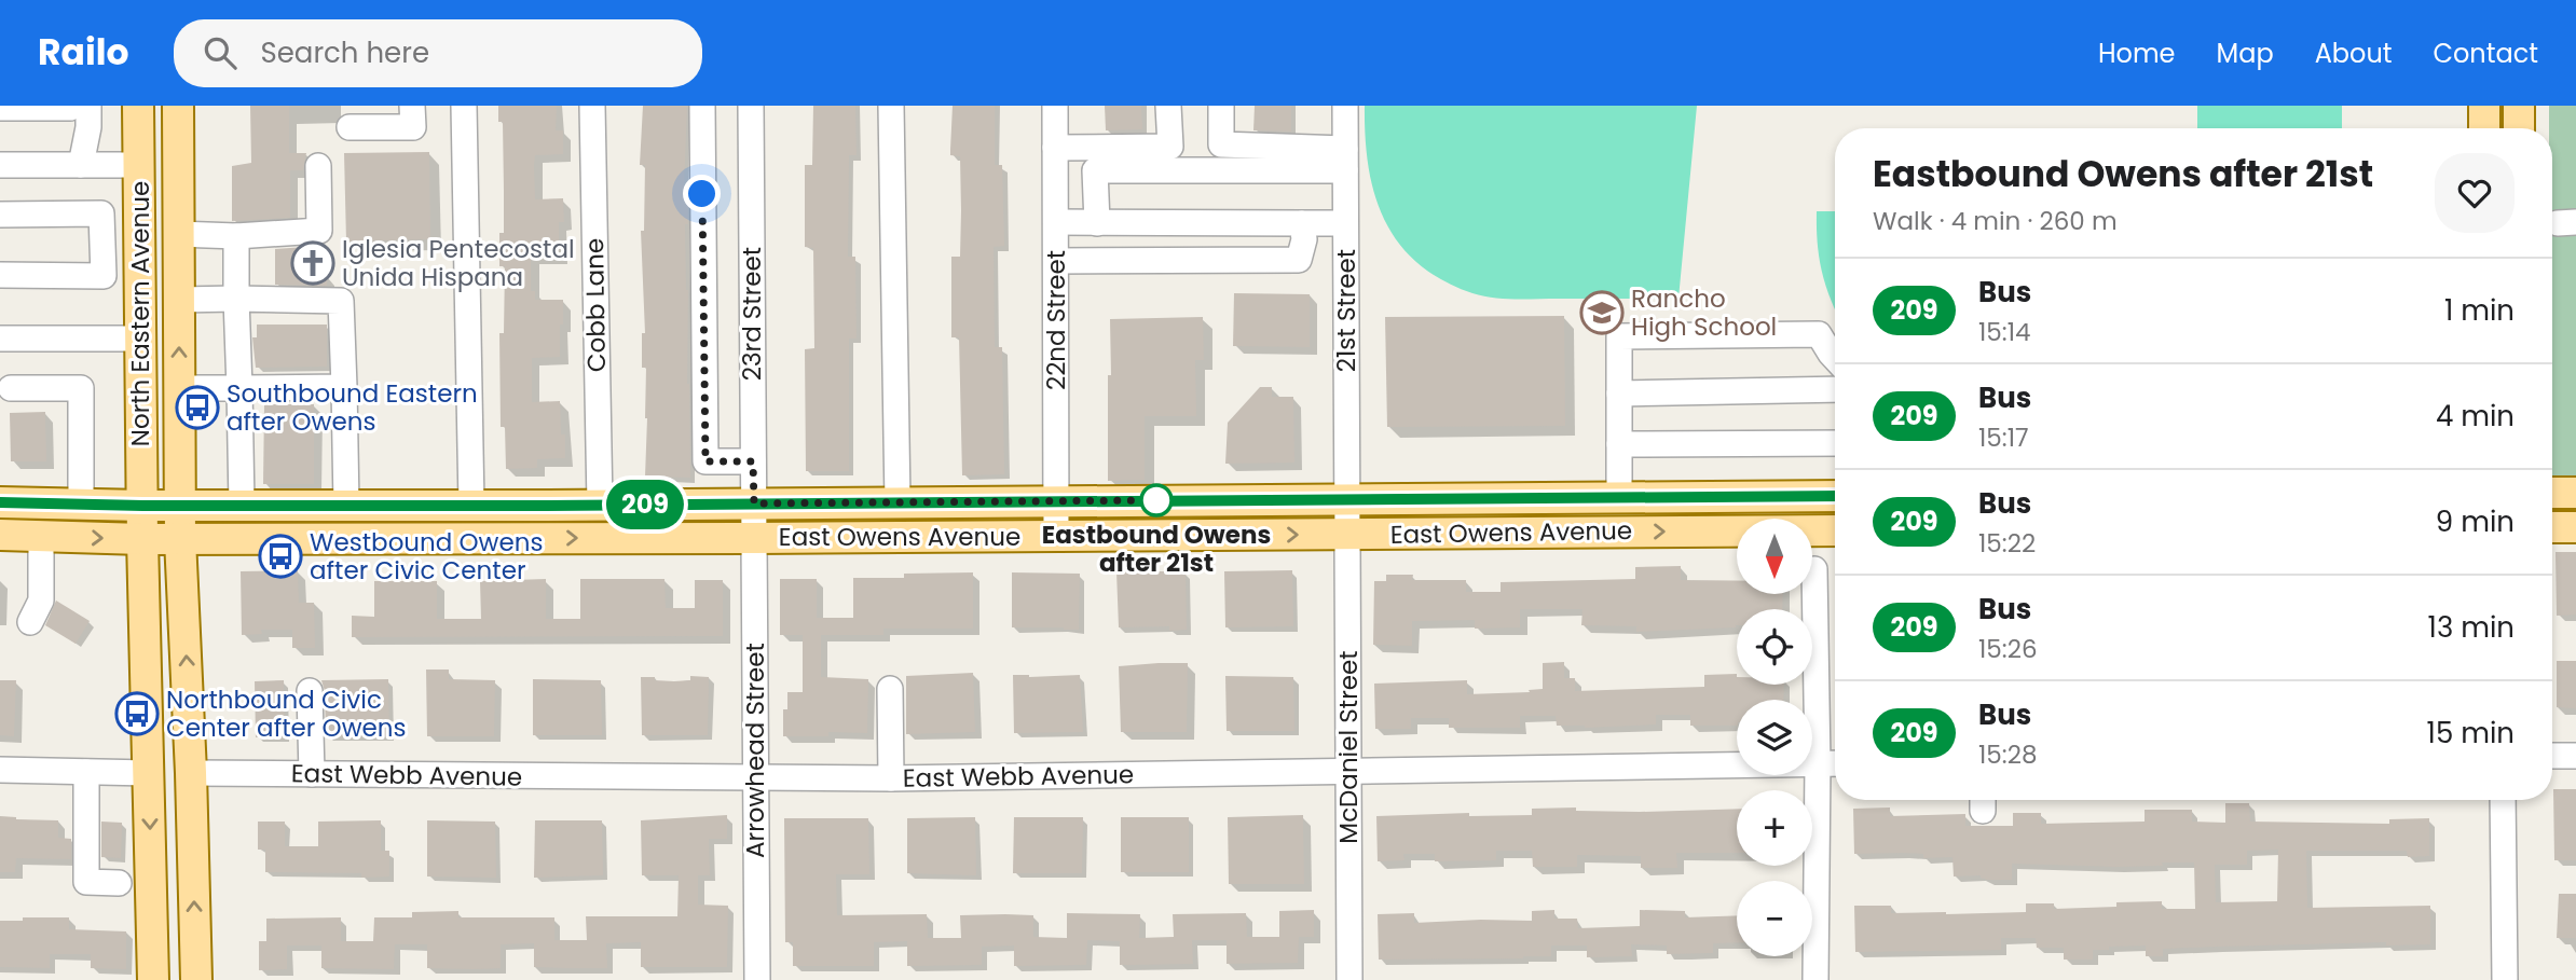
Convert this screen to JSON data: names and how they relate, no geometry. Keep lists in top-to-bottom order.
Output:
{
  "streets": {
    "main road": ["North Eastern Avenue", "East Owens Avenue"],
    "street": [
      "Cobb Lane",
      "21st Street",
      "23rd Street",
      "22nd Street",
      "McDaniel Street",
      "Arrowhead Street",
      "East Webb Avenue"
    ]
  },
  "crossings": [
    ["Cobb Lane", "East Owens Avenue"],
    ["21st Street", "East Owens Avenue"],
    ["21st Street", "McDaniel Street"],
    ["North Eastern Avenue", "East Owens Avenue"],
    ["North Eastern Avenue", "East Webb Avenue"],
    ["23rd Street", "East Owens Avenue"],
    ["23rd Street", "Arrowhead Street"],
    ["22nd Street", "East Owens Avenue"],
    ["East Owens Avenue", "McDaniel Street"],
    ["East Owens Avenue", "Arrowhead Street"],
    ["McDaniel Street", "East Webb Avenue"],
    ["Arrowhead Street", "East Webb Avenue"]
  ],
  "places": {
    "church": ["Iglesia Pentecostal Unida Hispana"],
    "school or university": ["Rancho High School"],
    "bus stop": ["Southbound Eastern after Owens", "Westbound Owens after Civic Center", "Northbound Civic Center after Owens"],
    "other": ["Eastbound Owens after 21st"]
  },
  "lines": ["bus line 209"],
  "north": "bottom",
  "page": {
    "header": "Railo",
    "search": "Search here",
    "nav": [
      "Home",
      "Map",
      "About",
      "Contact"
    ],
    "on_map": "209",
    "heading": ["Eastbound Owens after 21st", "Walk · 4 min · 260 m"],
    "list": [
      {
        "mark": "209",
        "name": "Bus",
        "note": "15:14",
        "value": "1 min"
      },
      {
        "mark": "209",
        "name": "Bus",
        "note": "15:17",
        "value": "4 min"
      },
      {
        "mark": "209",
        "name": "Bus",
        "note": "15:22",
        "value": "9 min"
      },
      {
        "mark": "209",
        "name": "Bus",
        "note": "15:26",
        "value": "13 min"
      },
      {
        "mark": "209",
        "name": "Bus",
        "note": "15:28",
        "value": "15 min"
      }
    ],
    "map_buttons": ["+", "−"]
  }
}
